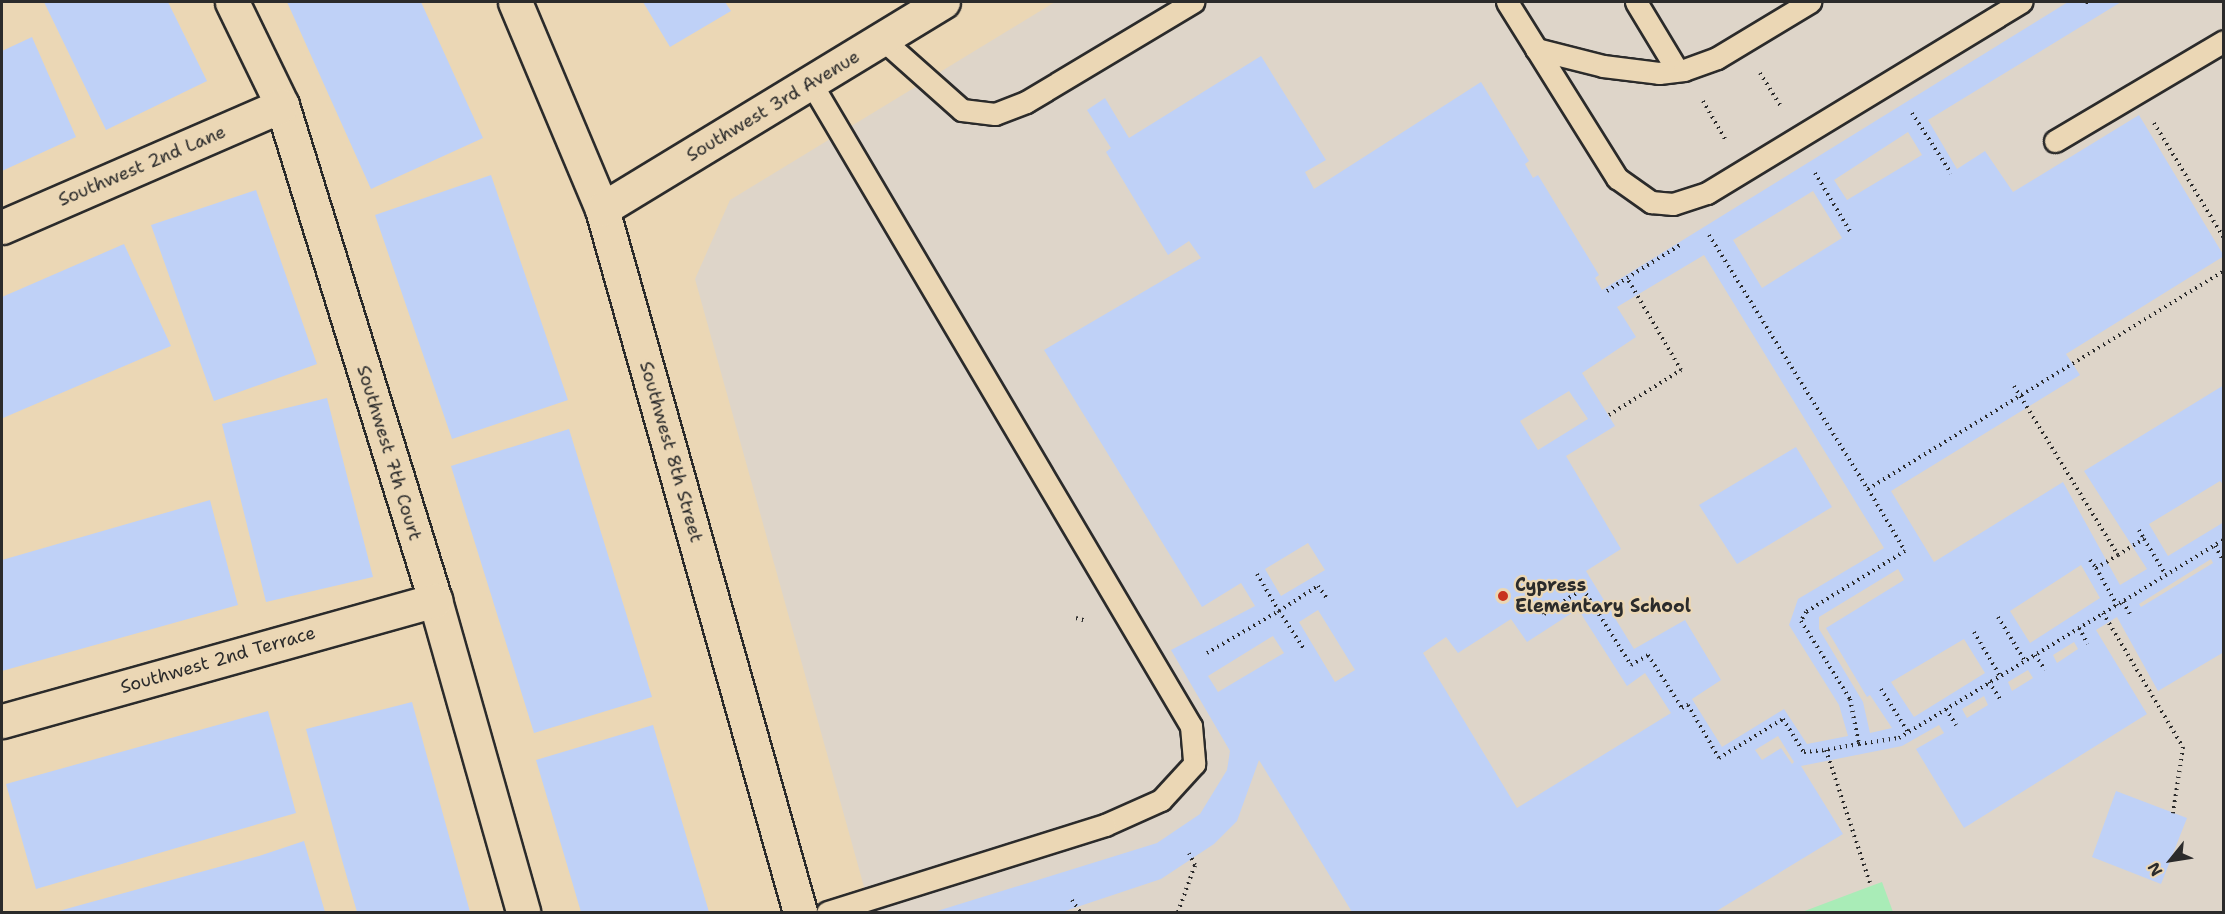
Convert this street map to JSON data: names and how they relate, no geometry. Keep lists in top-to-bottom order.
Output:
{
  "streets": {
    "street": [
      "Southwest 3rd Avenue",
      "Southwest 2nd Lane",
      "Southwest 8th Street",
      "Southwest 7th Court",
      "Southwest 2nd Terrace"
    ]
  },
  "crossings": [
    ["Southwest 3rd Avenue", "Southwest 8th Street"],
    ["Southwest 2nd Lane", "Southwest 7th Court"],
    ["Southwest 7th Court", "Southwest 2nd Terrace"]
  ],
  "places": ["Cypress Elementary School"],
  "north": "bottom left"
}
